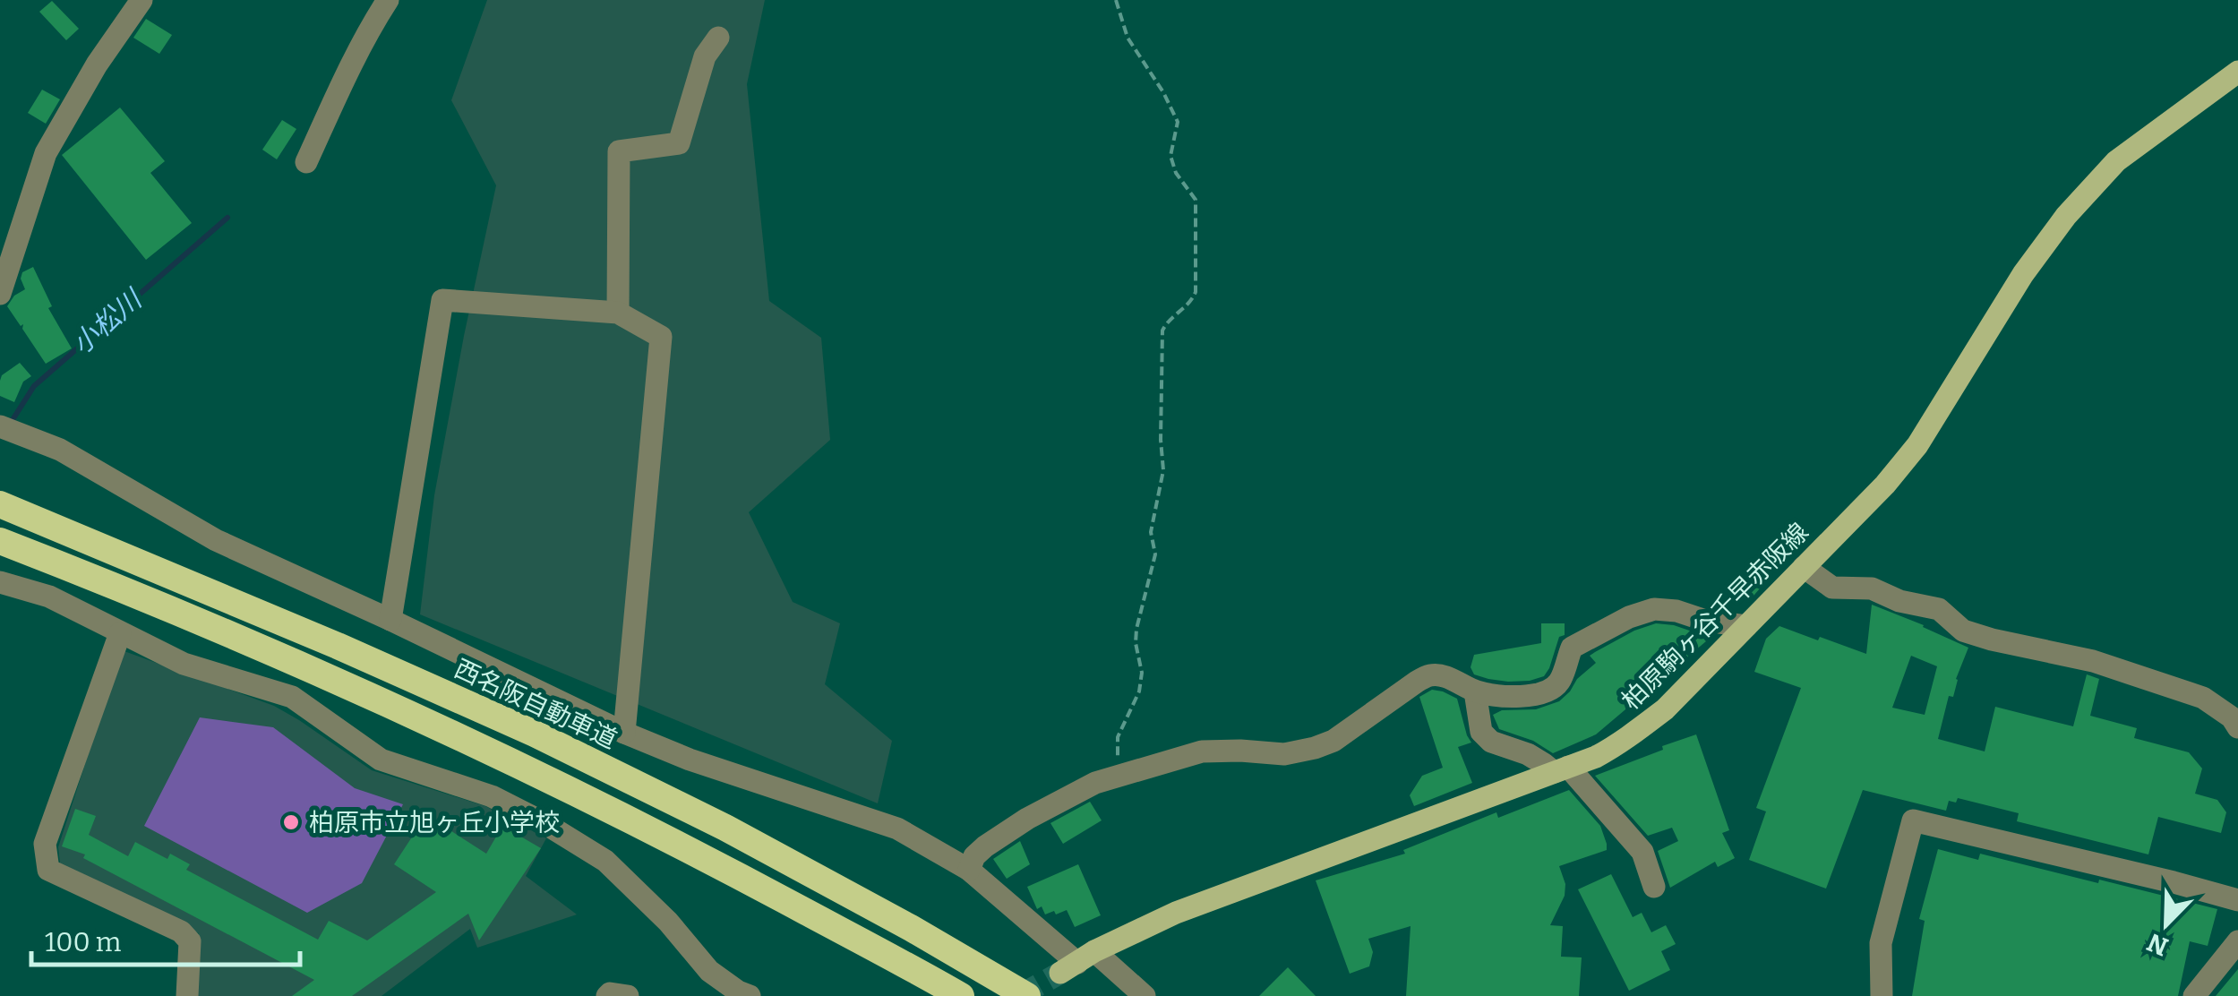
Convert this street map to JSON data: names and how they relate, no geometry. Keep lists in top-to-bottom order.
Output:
{
  "streets": {
    "highway": ["西名阪自動車道"],
    "main road": ["柏原駒ヶ谷千早赤阪線"]
  },
  "water": ["小松川"],
  "places": ["柏原市立旭ヶ丘小学校"],
  "scale_bar": "100 m",
  "north": "bottom left"
}
